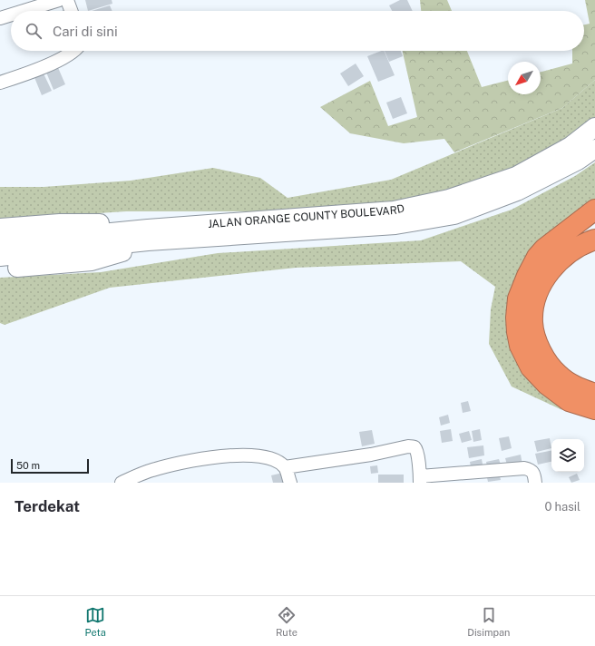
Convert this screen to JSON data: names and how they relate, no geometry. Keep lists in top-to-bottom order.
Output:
{
  "streets": {
    "main road": ["JALAN ORANGE COUNTY BOULEVARD"]
  },
  "scale_bar": "50 m",
  "north": "bottom left",
  "page": {
    "search": "Cari di sini",
    "scale": "50 m",
    "heading": ["Terdekat", "0 hasil"],
    "nav": ["Peta", "Rute", "Disimpan"]
  }
}
